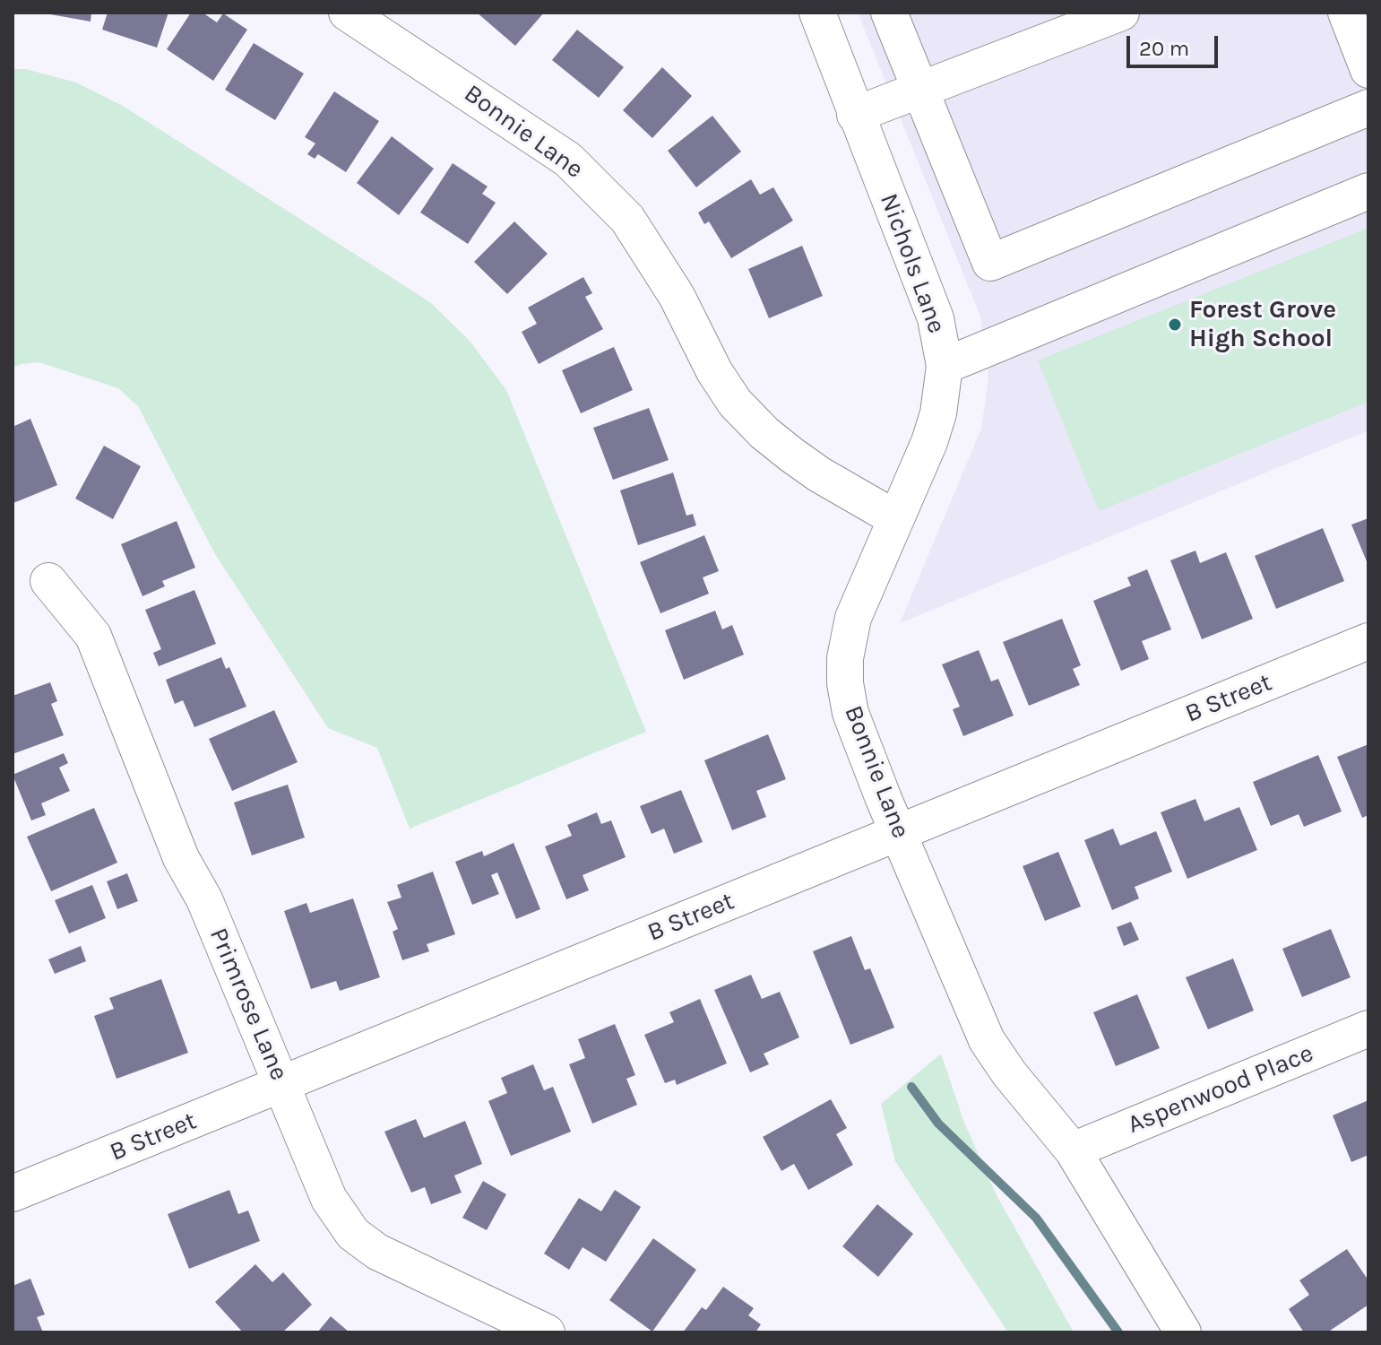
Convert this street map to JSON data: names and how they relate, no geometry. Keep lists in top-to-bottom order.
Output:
{
  "streets": {
    "street": [
      "Bonnie Lane",
      "Nichols Lane",
      "B Street",
      "Primrose Lane",
      "Aspenwood Place"
    ]
  },
  "crossings": [
    ["Bonnie Lane", "Nichols Lane"],
    ["Bonnie Lane", "B Street"],
    ["Bonnie Lane", "Aspenwood Place"],
    ["B Street", "Primrose Lane"]
  ],
  "places": ["Forest Grove High School"],
  "scale_bar": "20 m"
}
